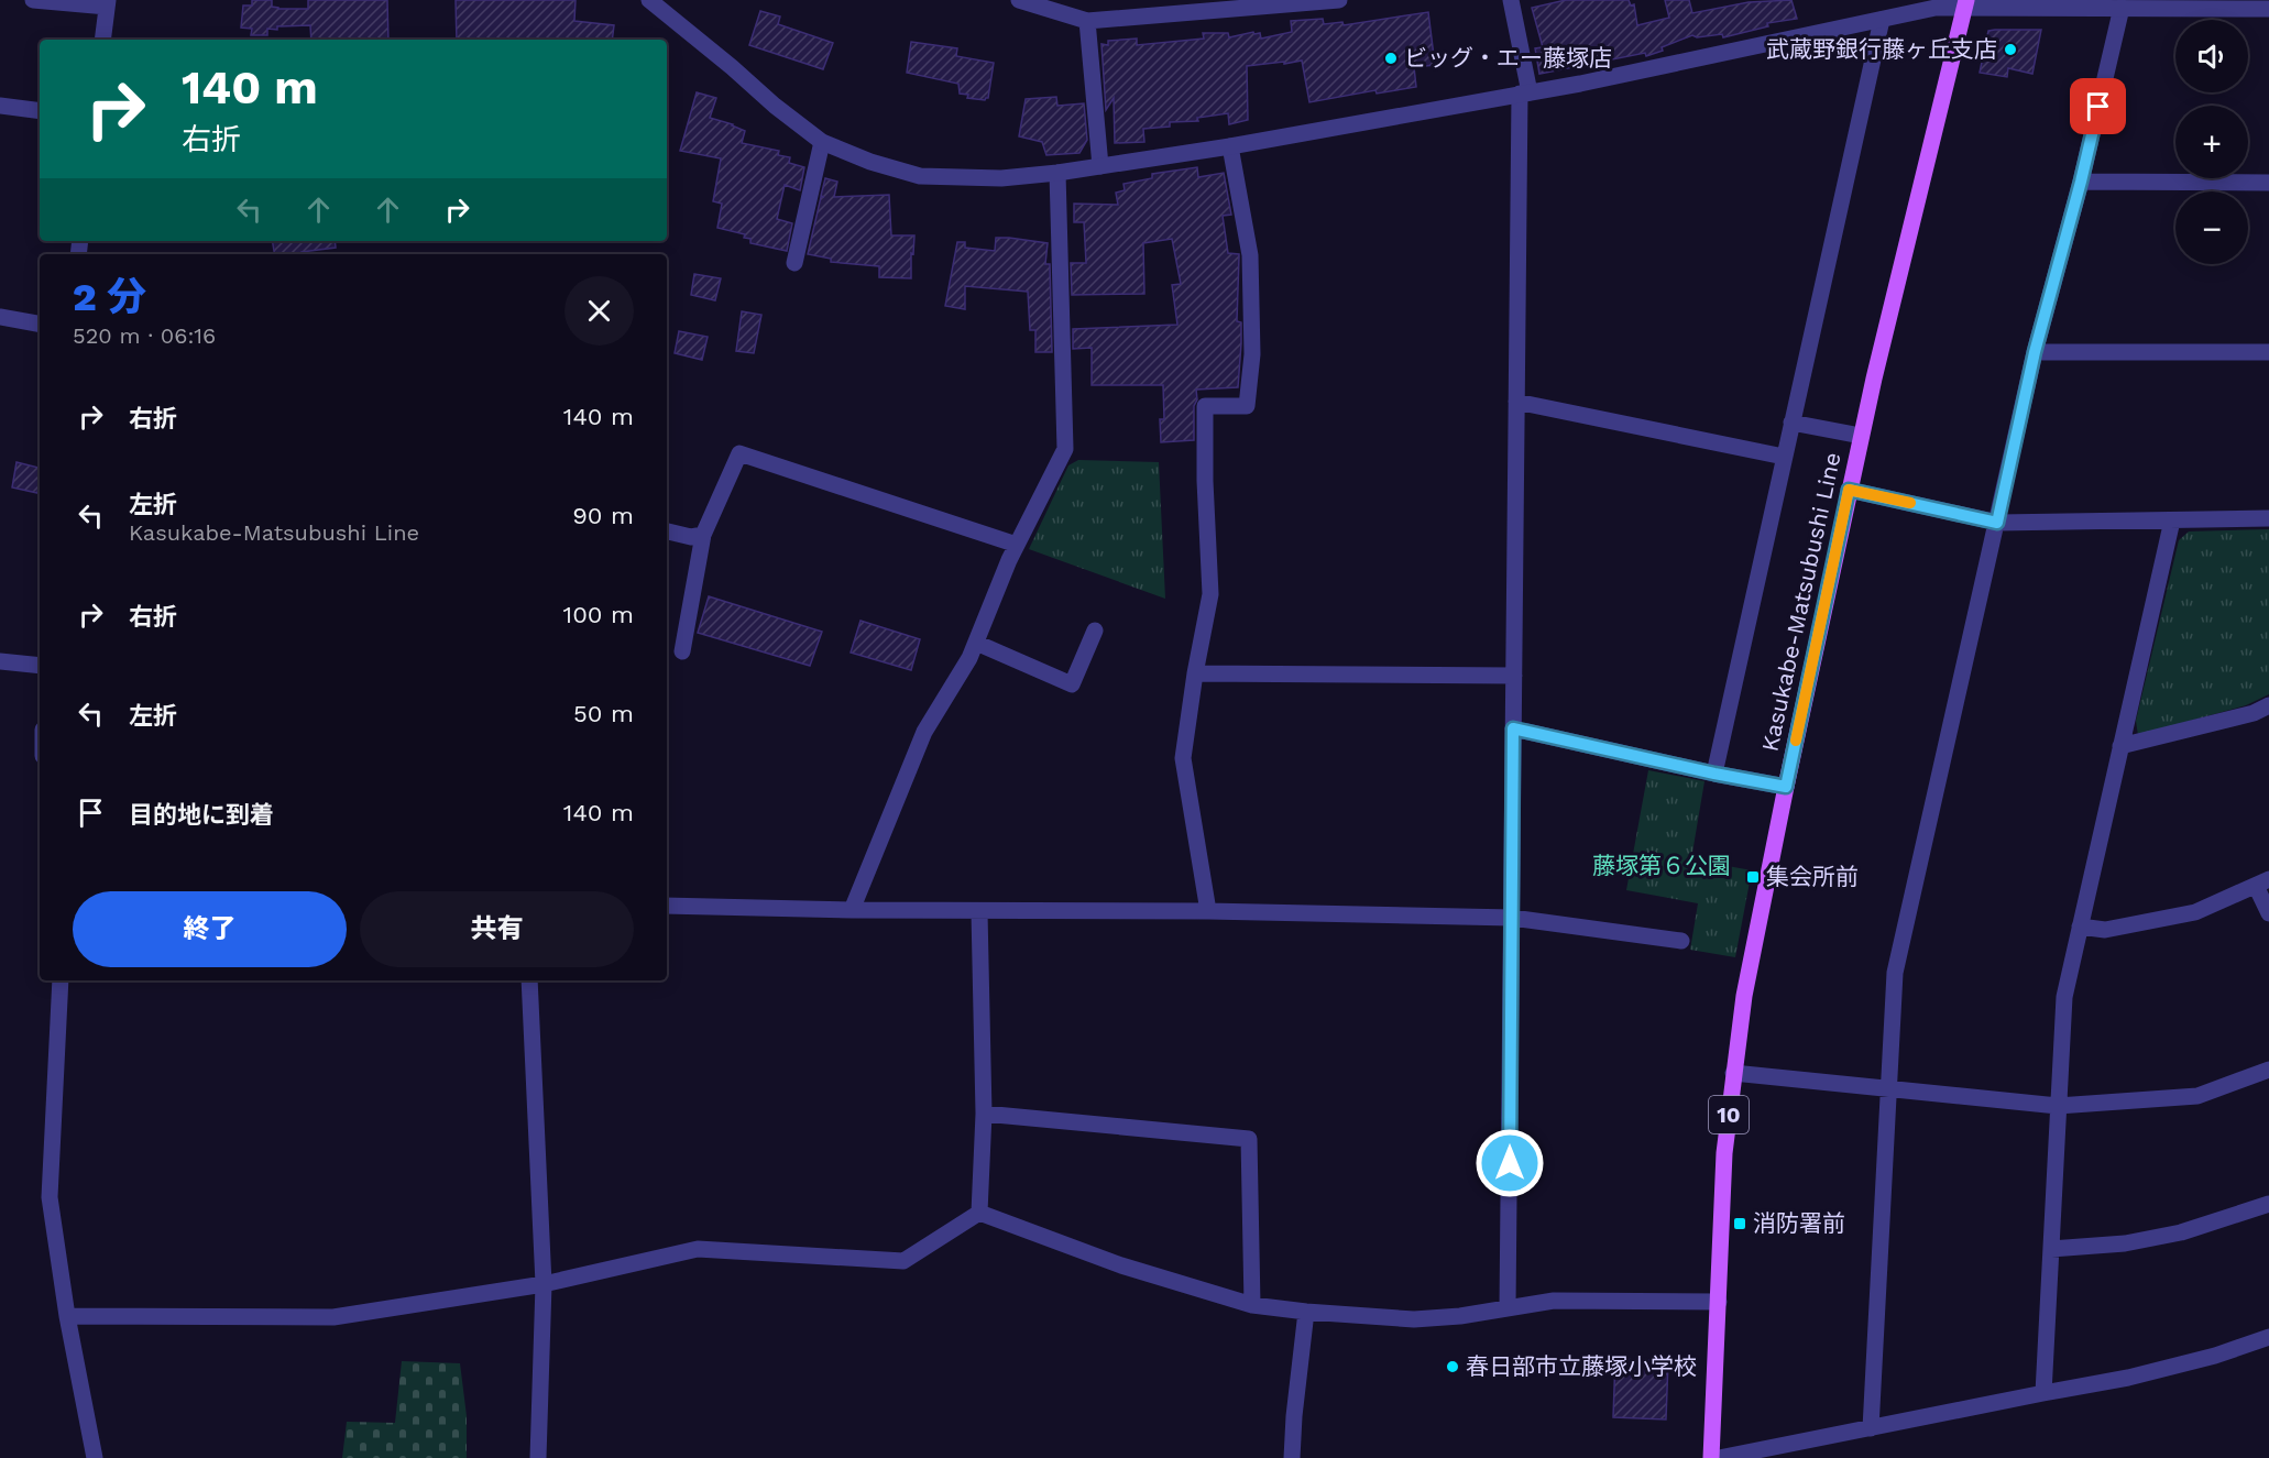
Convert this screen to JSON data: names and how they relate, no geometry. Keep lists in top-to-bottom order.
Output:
{
  "streets": {
    "main road": ["Kasukabe-Matsubushi Line", "10"]
  },
  "parks": ["藤塚第６公園"],
  "places": {
    "other": ["武蔵野銀行藤ヶ丘支店", "ビッグ・エー藤塚店", "春日部市立藤塚小学校"],
    "transit": ["集会所前", "消防署前"]
  },
  "page": {
    "map_buttons": ["+", "−"],
    "turn": ["140 m", "右折"],
    "heading": ["2 分", "520 m · 06:16"],
    "list": [
      {
        "name": "右折",
        "value": "140 m"
      },
      {
        "name": "左折",
        "note": "Kasukabe-Matsubushi Line",
        "value": "90 m"
      },
      {
        "name": "右折",
        "value": "100 m"
      },
      {
        "name": "左折",
        "value": "50 m"
      },
      {
        "name": "目的地に到着",
        "value": "140 m"
      }
    ],
    "buttons": ["終了", "共有"]
  }
}
